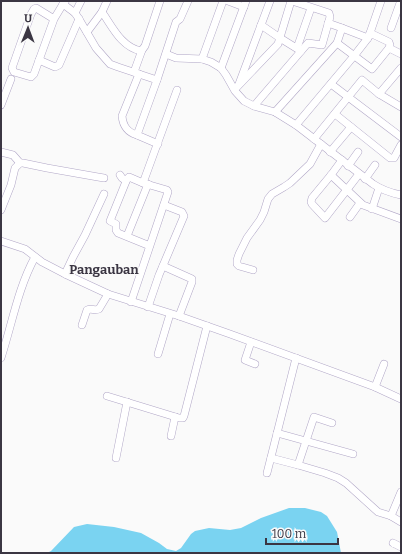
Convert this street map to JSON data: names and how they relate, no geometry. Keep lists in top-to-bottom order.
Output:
{
  "districts": ["Pangauban"],
  "scale_bar": "100 m",
  "north": "top"
}
